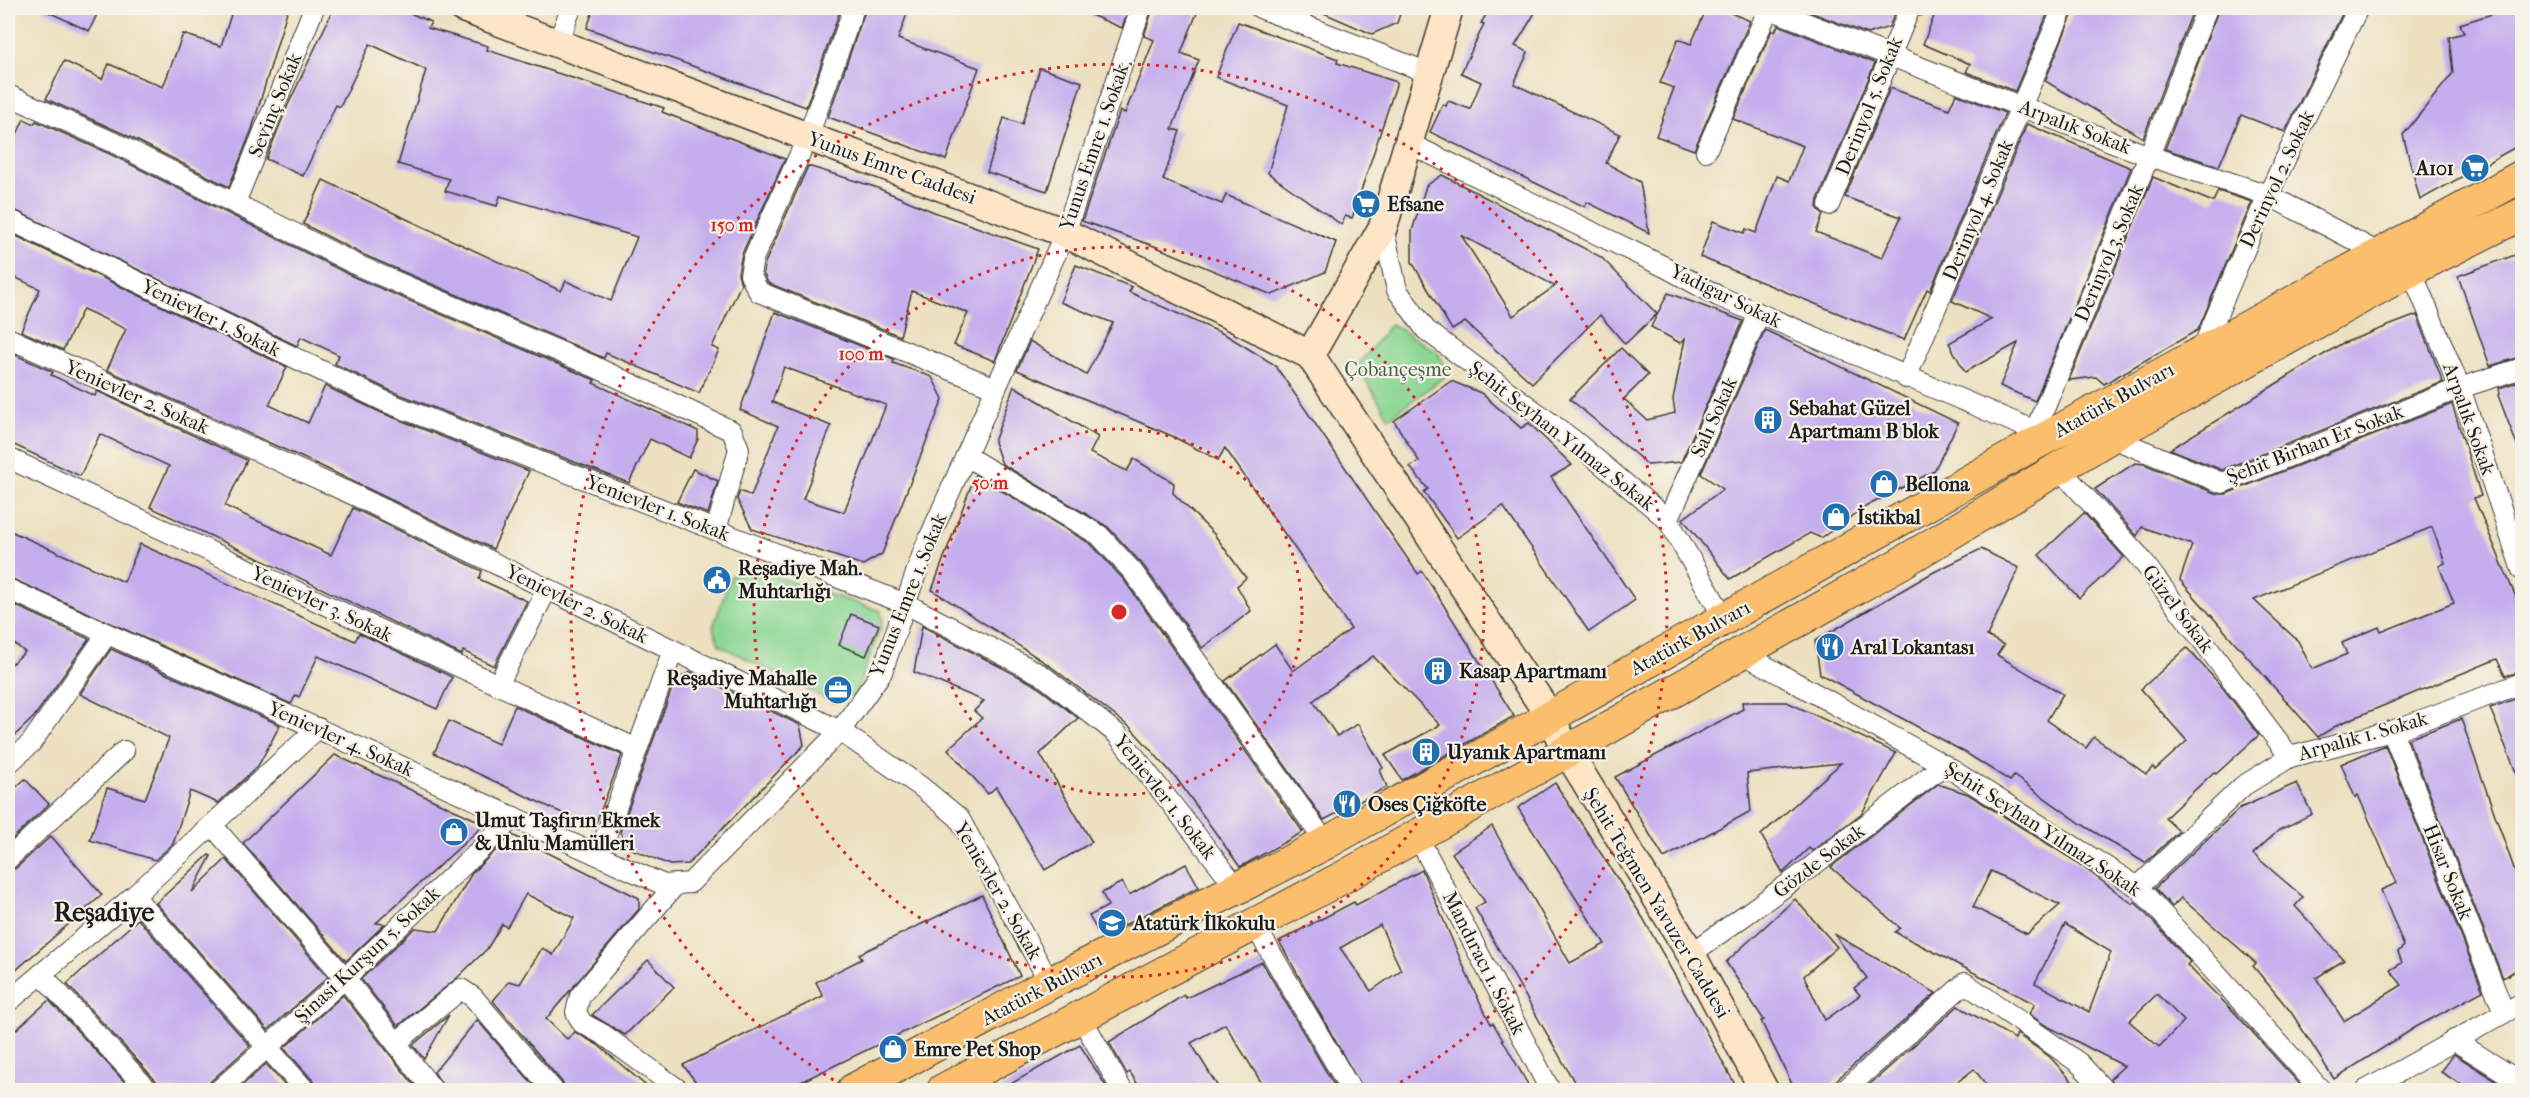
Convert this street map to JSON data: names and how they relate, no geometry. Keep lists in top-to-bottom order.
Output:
{
  "streets": {
    "main road": ["Atatürk Bulvarı"],
    "street": [
      "Sevinç Sokak",
      "Derinyol 5. Sokak",
      "Arpalık Sokak",
      "Yunus Emre 1. Sokak",
      "Yunus Emre Caddesi",
      "Derinyol 2. Sokak",
      "Derinyol 4. Sokak",
      "Derinyol 3. Sokak",
      "Yadigar Sokak",
      "Yenievler 1. Sokak",
      "Yenievler 2. Sokak",
      "Salı Sokak",
      "Şehit Seyhan Yılmaz Sokak",
      "Şehit Birhan Er Sokak",
      "Yenievler 3. Sokak",
      "Güzel Sokak",
      "Arpalık 1. Sokak",
      "Yenievler 4. Sokak",
      "Gözde Sokak",
      "Hisar Sokak",
      "Şehit Teğmen Yavuzer Caddesi",
      "Şinasi Kurşun 5. Sokak",
      "Mandıracı 1. Sokak"
    ]
  },
  "crossings": [
    ["Derinyol 5. Sokak", "Arpalık Sokak"],
    ["Arpalık Sokak", "Derinyol 2. Sokak"],
    ["Arpalık Sokak", "Derinyol 4. Sokak"],
    ["Arpalık Sokak", "Derinyol 3. Sokak"],
    ["Arpalık Sokak", "Atatürk Bulvarı"],
    ["Arpalık Sokak", "Şehit Birhan Er Sokak"],
    ["Yunus Emre 1. Sokak", "Yunus Emre Caddesi"],
    ["Yunus Emre 1. Sokak", "Yenievler 1. Sokak"],
    ["Yunus Emre 1. Sokak", "Yenievler 2. Sokak"],
    ["Yunus Emre 1. Sokak", "Yenievler 4. Sokak"],
    ["Yunus Emre Caddesi", "Şehit Teğmen Yavuzer Caddesi"],
    ["Derinyol 2. Sokak", "Atatürk Bulvarı"],
    ["Derinyol 4. Sokak", "Yadigar Sokak"],
    ["Derinyol 3. Sokak", "Yadigar Sokak"],
    ["Derinyol 3. Sokak", "Atatürk Bulvarı"],
    ["Yadigar Sokak", "Atatürk Bulvarı"],
    ["Yadigar Sokak", "Salı Sokak"],
    ["Yenievler 1. Sokak", "Atatürk Bulvarı"],
    ["Yenievler 2. Sokak", "Atatürk Bulvarı"],
    ["Atatürk Bulvarı", "Şehit Seyhan Yılmaz Sokak"],
    ["Atatürk Bulvarı", "Şehit Birhan Er Sokak"],
    ["Atatürk Bulvarı", "Güzel Sokak"],
    ["Atatürk Bulvarı", "Şehit Teğmen Yavuzer Caddesi"],
    ["Atatürk Bulvarı", "Mandıracı 1. Sokak"],
    ["Salı Sokak", "Şehit Seyhan Yılmaz Sokak"],
    ["Şehit Seyhan Yılmaz Sokak", "Arpalık 1. Sokak"],
    ["Şehit Seyhan Yılmaz Sokak", "Gözde Sokak"],
    ["Güzel Sokak", "Arpalık 1. Sokak"],
    ["Arpalık 1. Sokak", "Hisar Sokak"],
    ["Yenievler 4. Sokak", "Şinasi Kurşun 5. Sokak"],
    ["Gözde Sokak", "Şehit Teğmen Yavuzer Caddesi"]
  ],
  "districts": ["Reşadiye"],
  "parks": ["Çobançeşme"],
  "places": {
    "supermarket": ["A101", "Efsane"],
    "building": ["Sebahat Güzel Apartmanı B blok", "Kasap Apartmanı", "Uyanık Apartmanı"],
    "shop": [
      "Bellona",
      "İstikbal",
      "Umut Taşfırın Ekmek & Unlu Mamülleri",
      "Emre Pet Shop"
    ],
    "public building": ["Reşadiye Mah. Muhtarlığı"],
    "restaurant": ["Aral Lokantası", "Oses Çiğköfte"],
    "office": ["Reşadiye Mahalle Muhtarlığı"],
    "school or university": ["Atatürk İlkokulu"]
  },
  "rings": ["150 m", "100 m", "50 m"]
}
